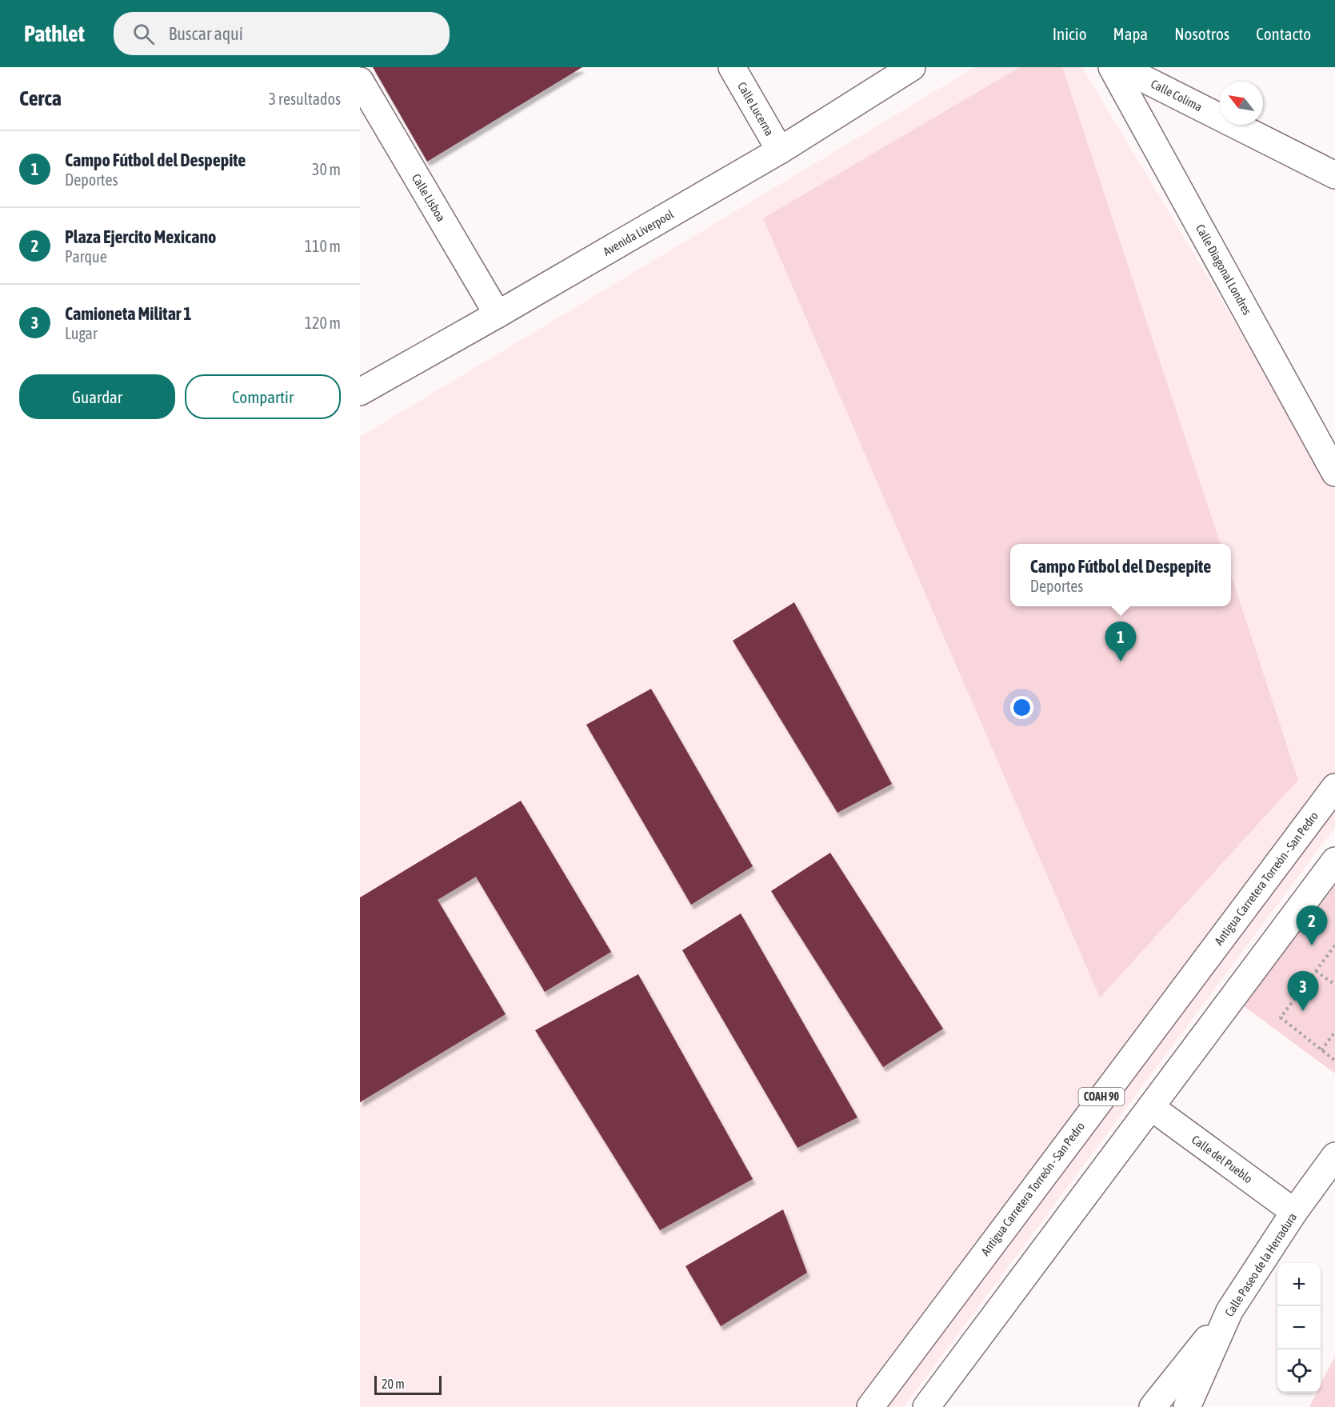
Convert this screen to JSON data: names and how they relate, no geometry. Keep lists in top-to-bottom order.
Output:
{
  "streets": {
    "street": [
      "Calle Colima",
      "Calle Lucerna",
      "Calle Lisboa",
      "Avenida Liverpool",
      "Calle Diagonal Londres",
      "Antigua Carretera Torreón - San Pedro",
      "COAH 90",
      "Calle del Pueblo",
      "Calle Paseo de la Herradura"
    ]
  },
  "crossings": [
    ["Calle Lucerna", "Avenida Liverpool"],
    ["Calle Lisboa", "Avenida Liverpool"],
    ["Calle del Pueblo", "Calle Paseo de la Herradura"]
  ],
  "scale_bar": "20 m",
  "north": "top left",
  "page": {
    "header": "Pathlet",
    "search": "Buscar aquí",
    "nav": [
      "Inicio",
      "Mapa",
      "Nosotros",
      "Contacto"
    ],
    "heading": ["Cerca", "3 resultados"],
    "list": [
      {
        "mark": "1",
        "name": "Campo Fútbol del Despepite",
        "note": "Deportes",
        "value": "30 m"
      },
      {
        "mark": "2",
        "name": "Plaza Ejercito Mexicano",
        "note": "Parque",
        "value": "110 m"
      },
      {
        "mark": "3",
        "name": "Camioneta Militar 1",
        "note": "Lugar",
        "value": "120 m"
      }
    ],
    "buttons": ["Guardar", "Compartir"],
    "popup": ["Campo Fútbol del Despepite", "Deportes"],
    "pins": ["1", "2", "3"],
    "map_buttons": ["+", "−"],
    "scale": "20 m"
  }
}
